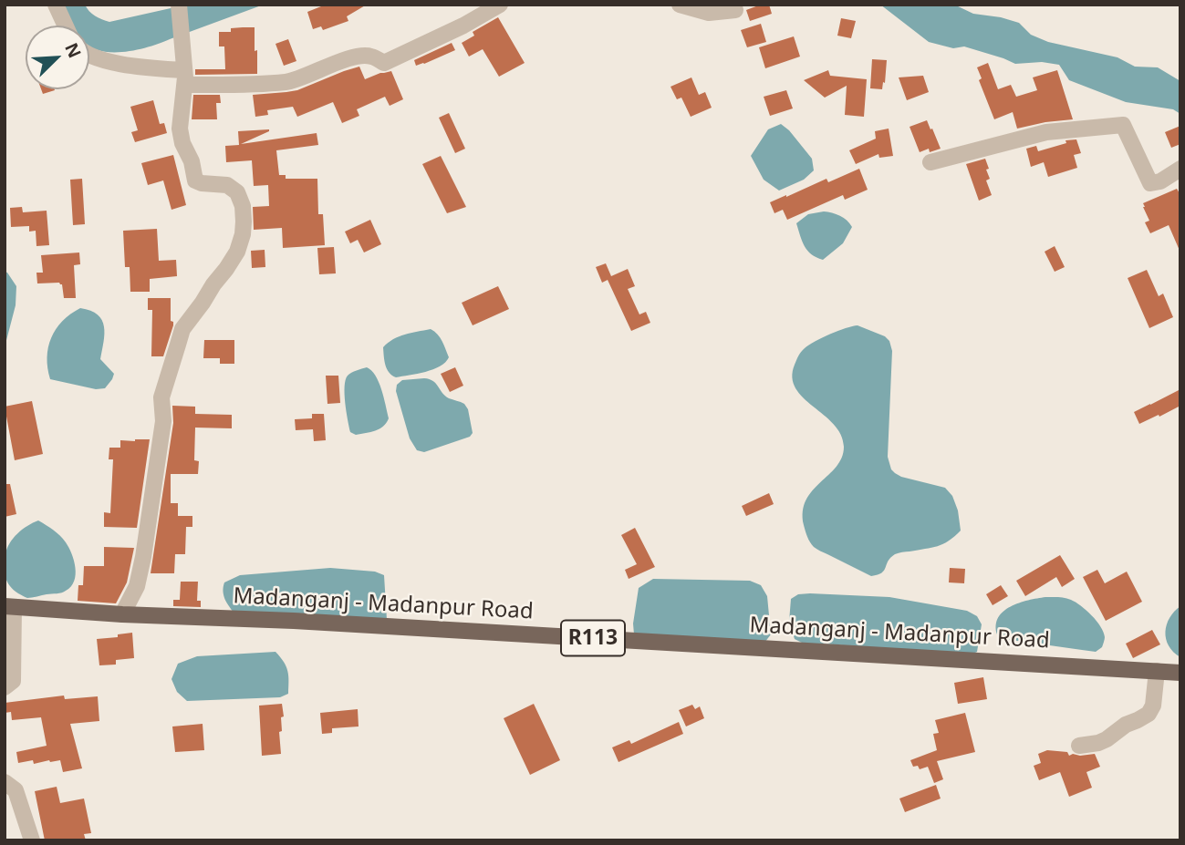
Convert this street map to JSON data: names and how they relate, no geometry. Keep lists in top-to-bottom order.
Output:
{
  "streets": {
    "main road": ["Madanganj - Madanpur Road", "R113"]
  },
  "north": "top right"
}
